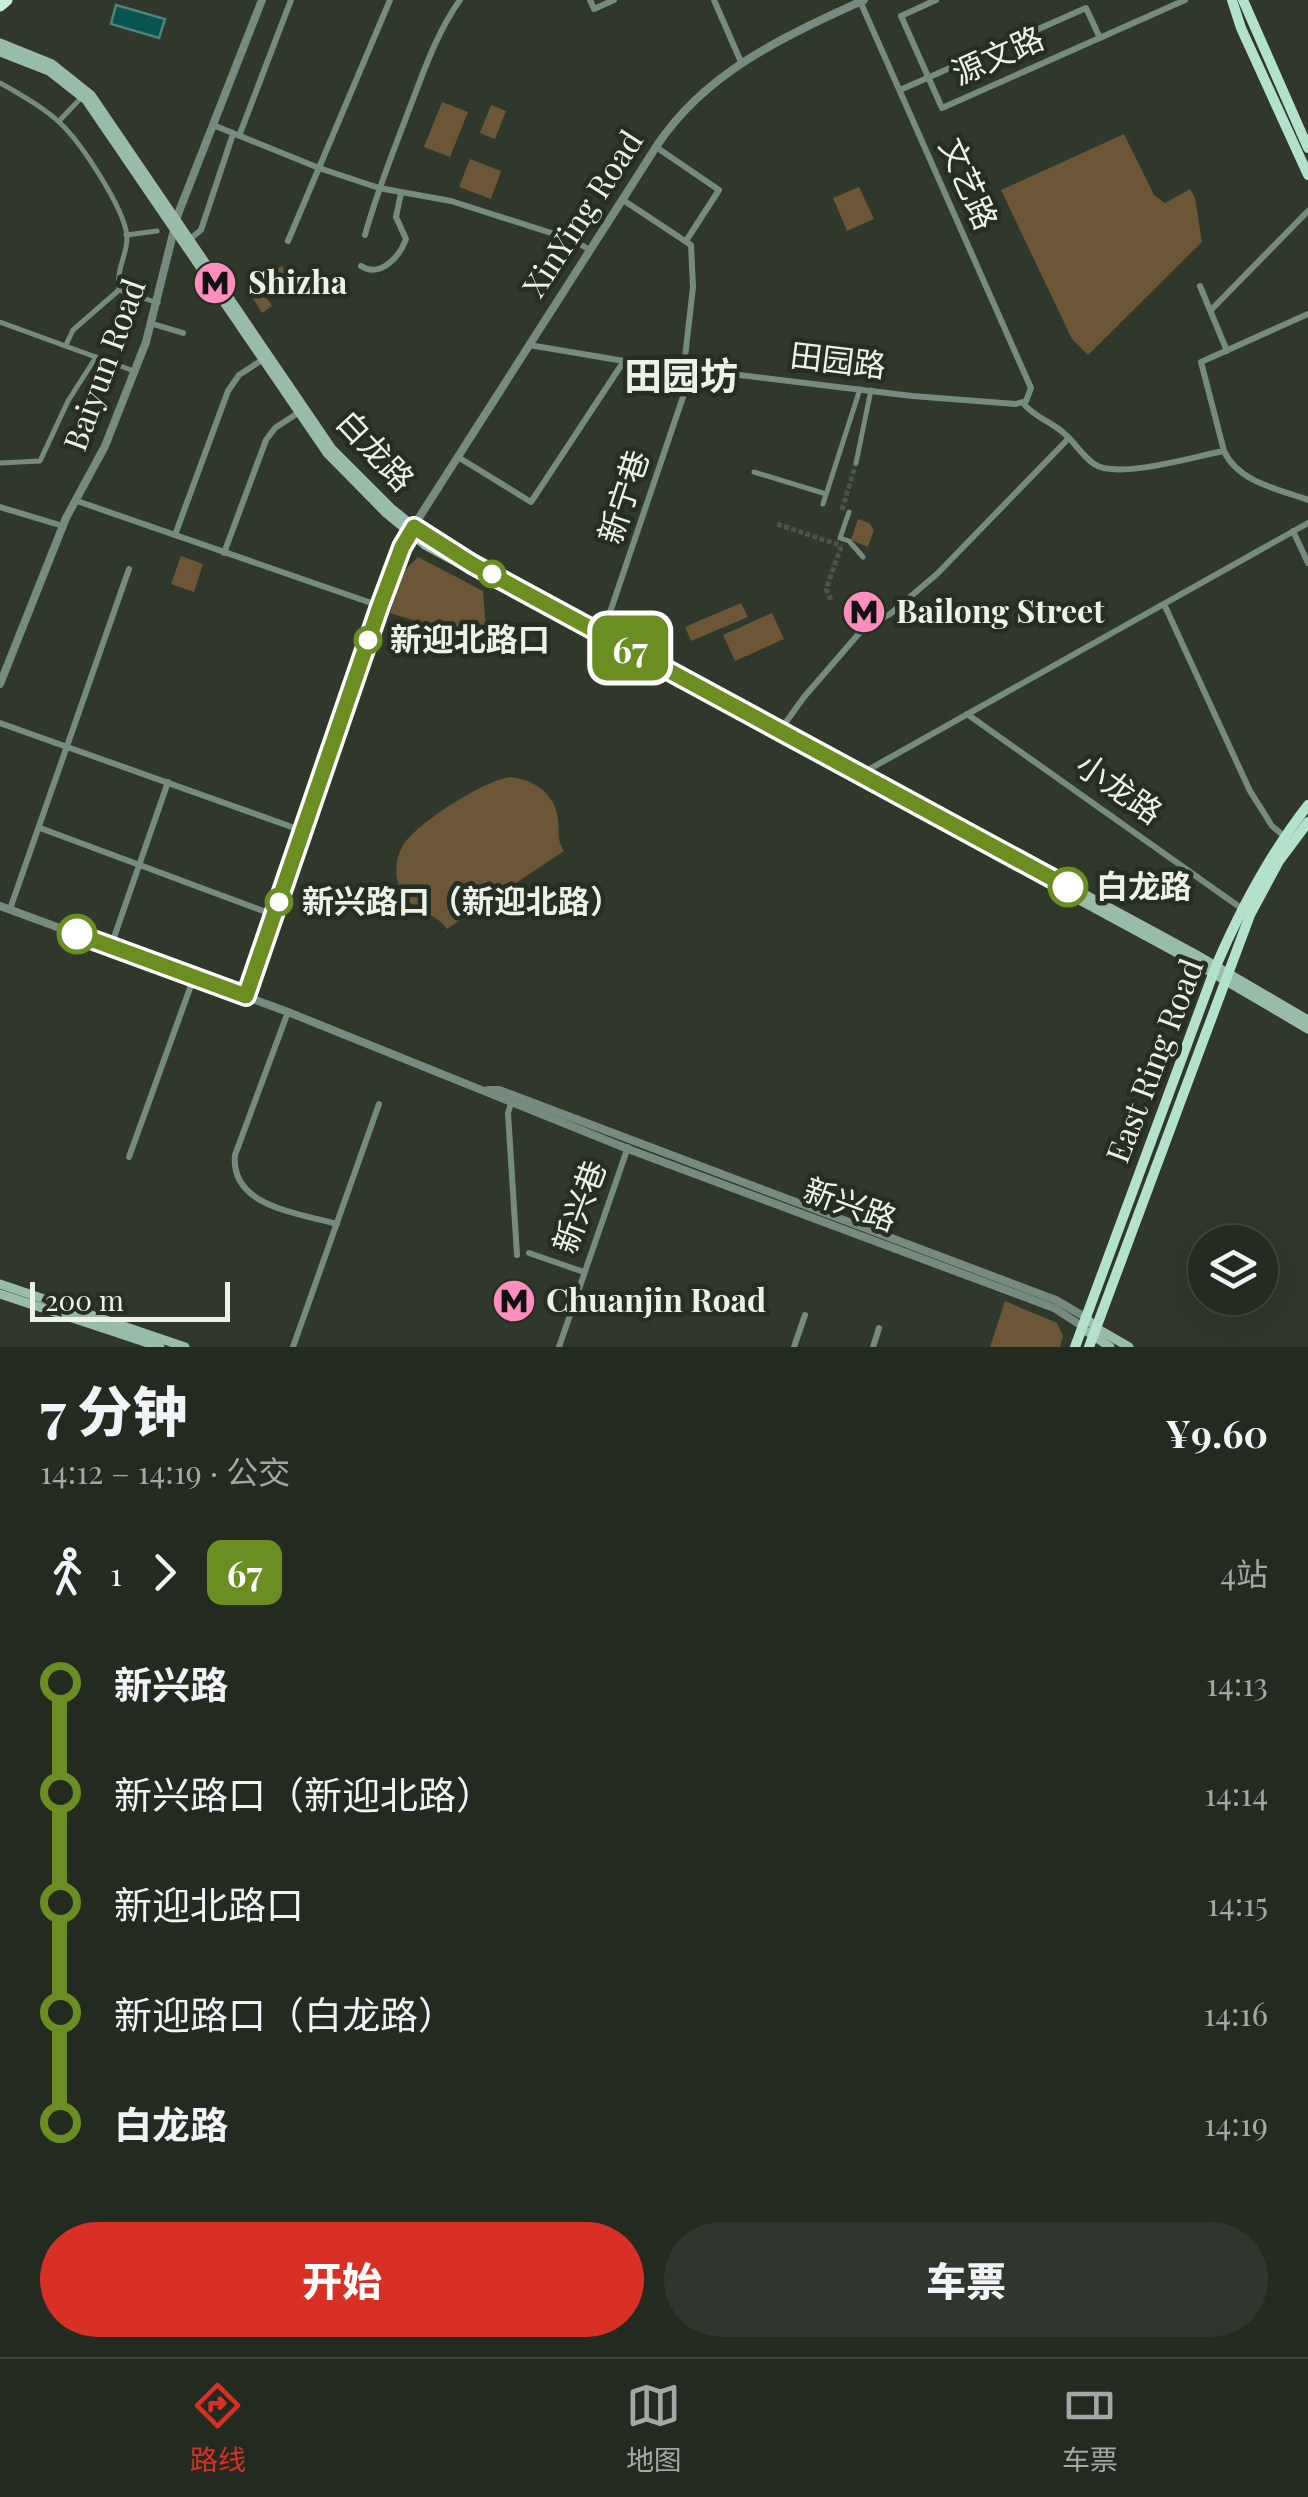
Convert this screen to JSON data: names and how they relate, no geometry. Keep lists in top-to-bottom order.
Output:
{
  "streets": {
    "main road": ["白龙路", "East Ring Road"],
    "street": [
      "源文路",
      "文艺路",
      "XinYing Road",
      "田园路",
      "Baiyun Road",
      "新宁巷",
      "小龙路",
      "新兴路",
      "新兴巷"
    ]
  },
  "crossings": [
    ["文艺路", "XinYing Road"],
    ["文艺路", "田园路"],
    ["XinYing Road", "田园路"],
    ["XinYing Road", "白龙路"],
    ["田园路", "新宁巷"],
    ["Baiyun Road", "白龙路"],
    ["白龙路", "新宁巷"],
    ["白龙路", "East Ring Road"],
    ["小龙路", "East Ring Road"],
    ["East Ring Road", "新兴路"],
    ["新兴路", "新兴巷"]
  ],
  "districts": ["田园坊"],
  "places": {
    "metro station": ["Shizha", "Bailong Street", "Chuanjin Road"],
    "other": ["新迎北路口", "白龙路", "新兴路口（新迎北路）"]
  },
  "lines": ["bus line 67"],
  "scale_bar": "200 m",
  "page": {
    "on_map": "67",
    "scale": "200 m",
    "heading": ["7 分钟", "14:12 – 14:19 · 公交", "¥9.60"],
    "legs": ["1", "67", "4站"],
    "list": [
      {
        "name": "新兴路",
        "value": "14:13"
      },
      {
        "name": "新兴路口（新迎北路）",
        "value": "14:14"
      },
      {
        "name": "新迎北路口",
        "value": "14:15"
      },
      {
        "name": "新迎路口（白龙路）",
        "value": "14:16"
      },
      {
        "name": "白龙路",
        "value": "14:19"
      }
    ],
    "buttons": ["开始", "车票"],
    "tabs": ["路线", "地图", "车票"]
  }
}
